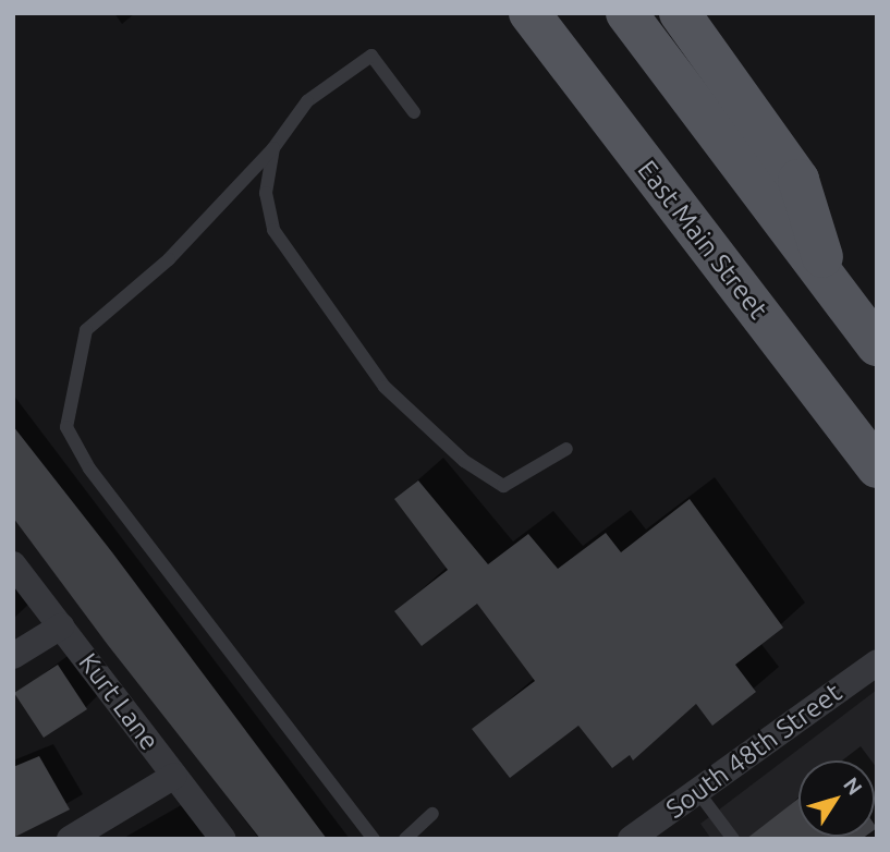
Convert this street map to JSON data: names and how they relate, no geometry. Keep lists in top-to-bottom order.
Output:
{
  "streets": {
    "main road": ["East Main Street"],
    "street": ["Kurt Lane", "South 48th Street"]
  },
  "north": "top right"
}
